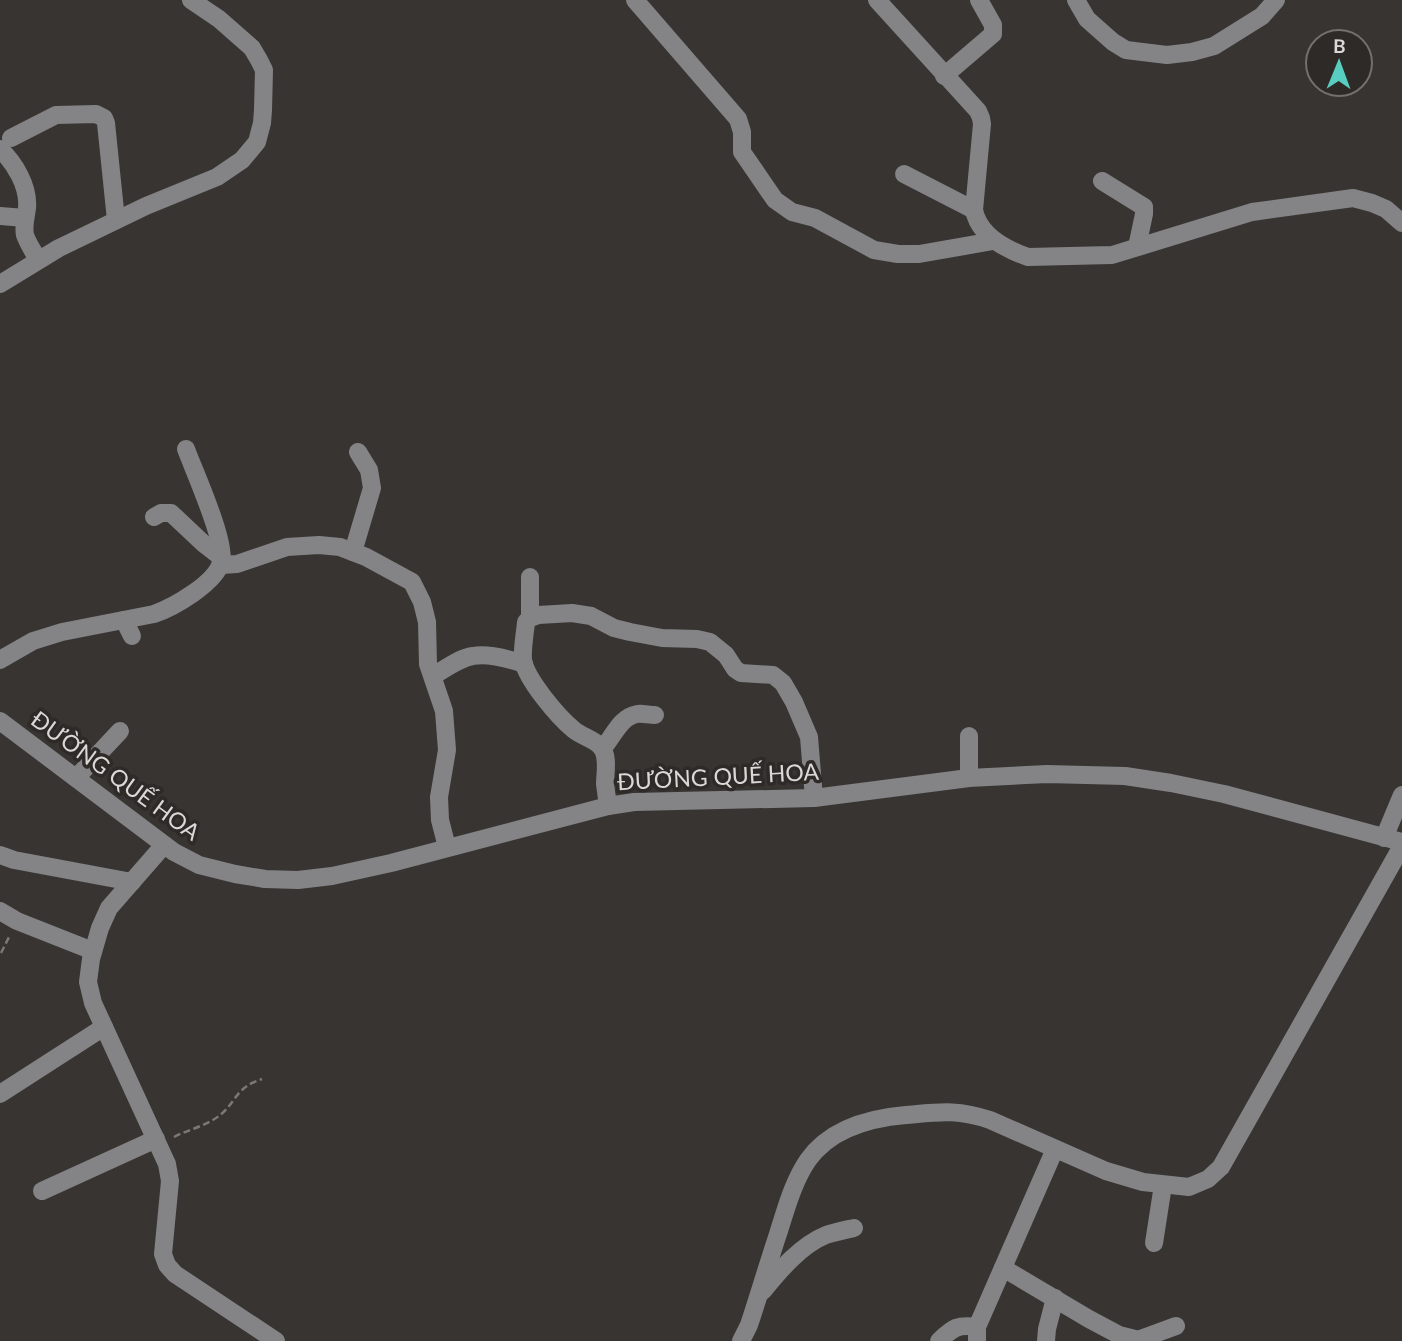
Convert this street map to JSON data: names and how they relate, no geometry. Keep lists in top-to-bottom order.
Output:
{
  "streets": {
    "street": ["ĐƯỜNG QUẾ HOA"]
  },
  "north": "top"
}
